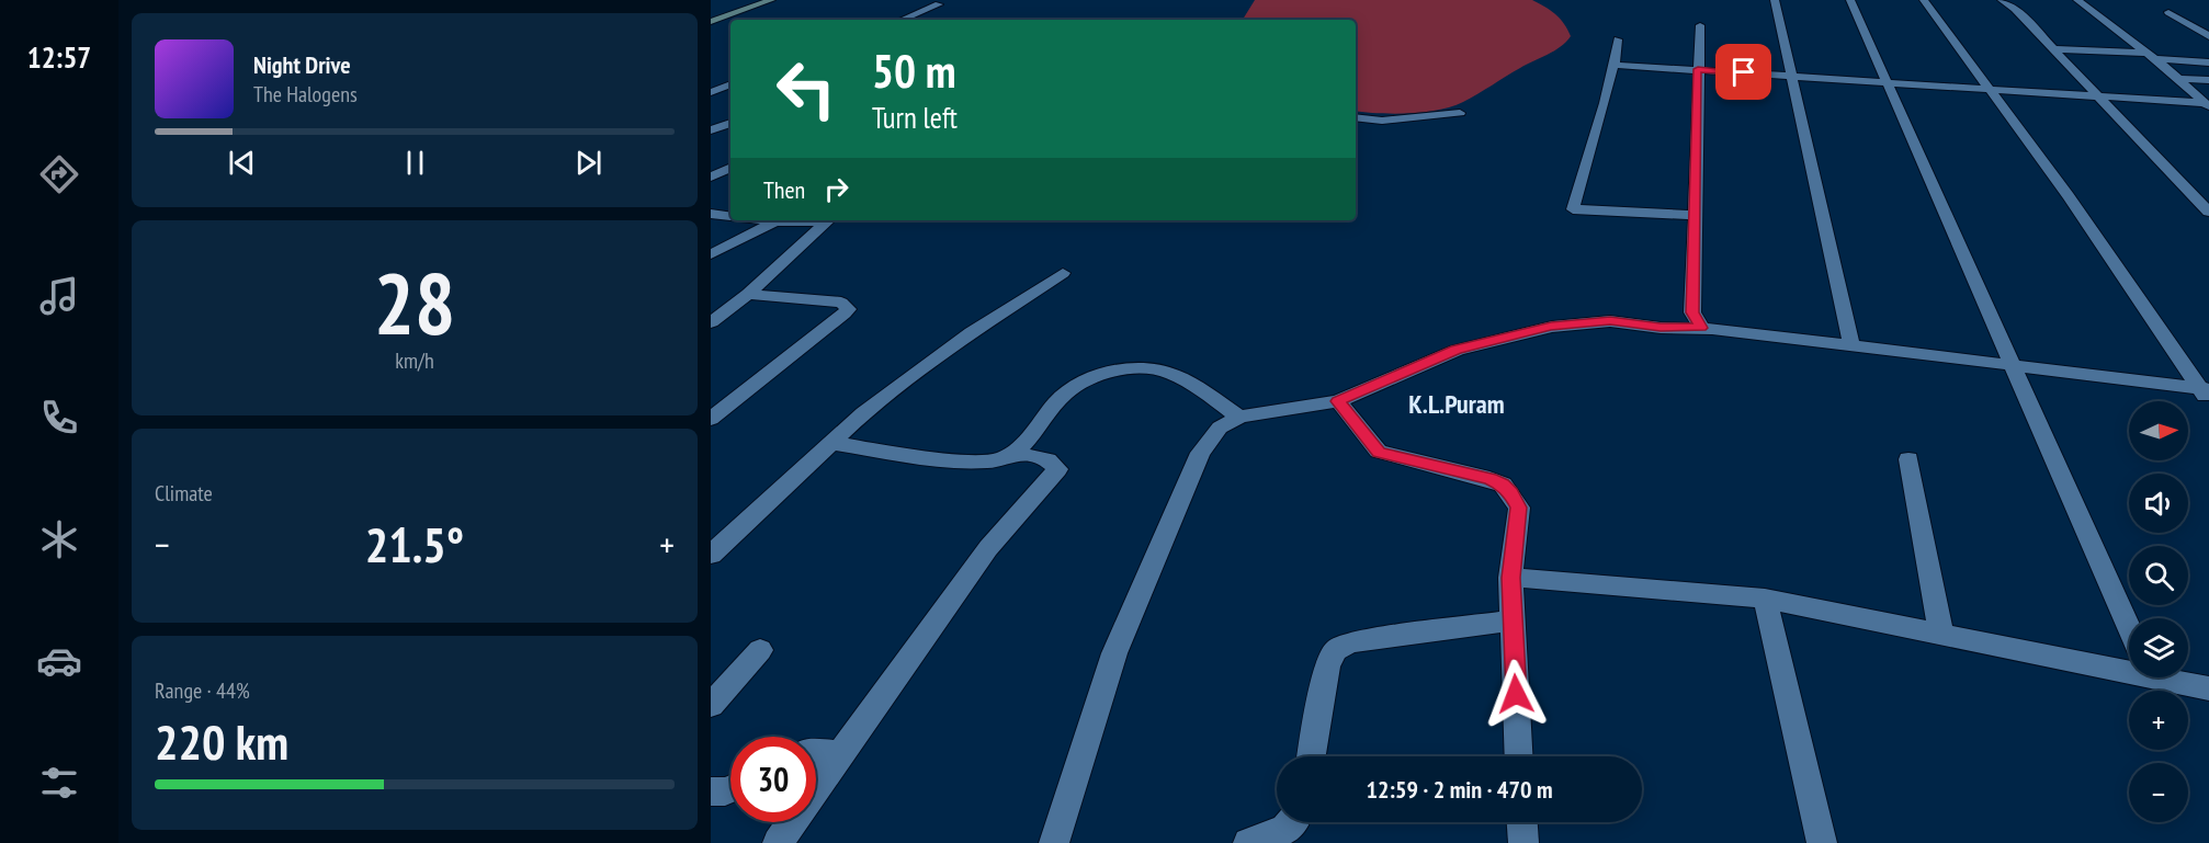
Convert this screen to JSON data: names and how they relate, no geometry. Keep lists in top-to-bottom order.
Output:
{
  "districts": ["K.L.Puram"],
  "north": "right",
  "page": {
    "tabs": "12:57",
    "turn": ["50 m", "Turn left"],
    "song": ["Night Drive", "The Halogens"],
    "then": "Then",
    "tile": [
      ["28", "km/h"],
      "Climate",
      ["Range · 44%", "220 km"]
    ],
    "map_buttons": ["+", "−"],
    "heat": ["−", "21.5°", "+"],
    "limit": "30",
    "trip": "12:59 · 2 min · 470 m"
  }
}
